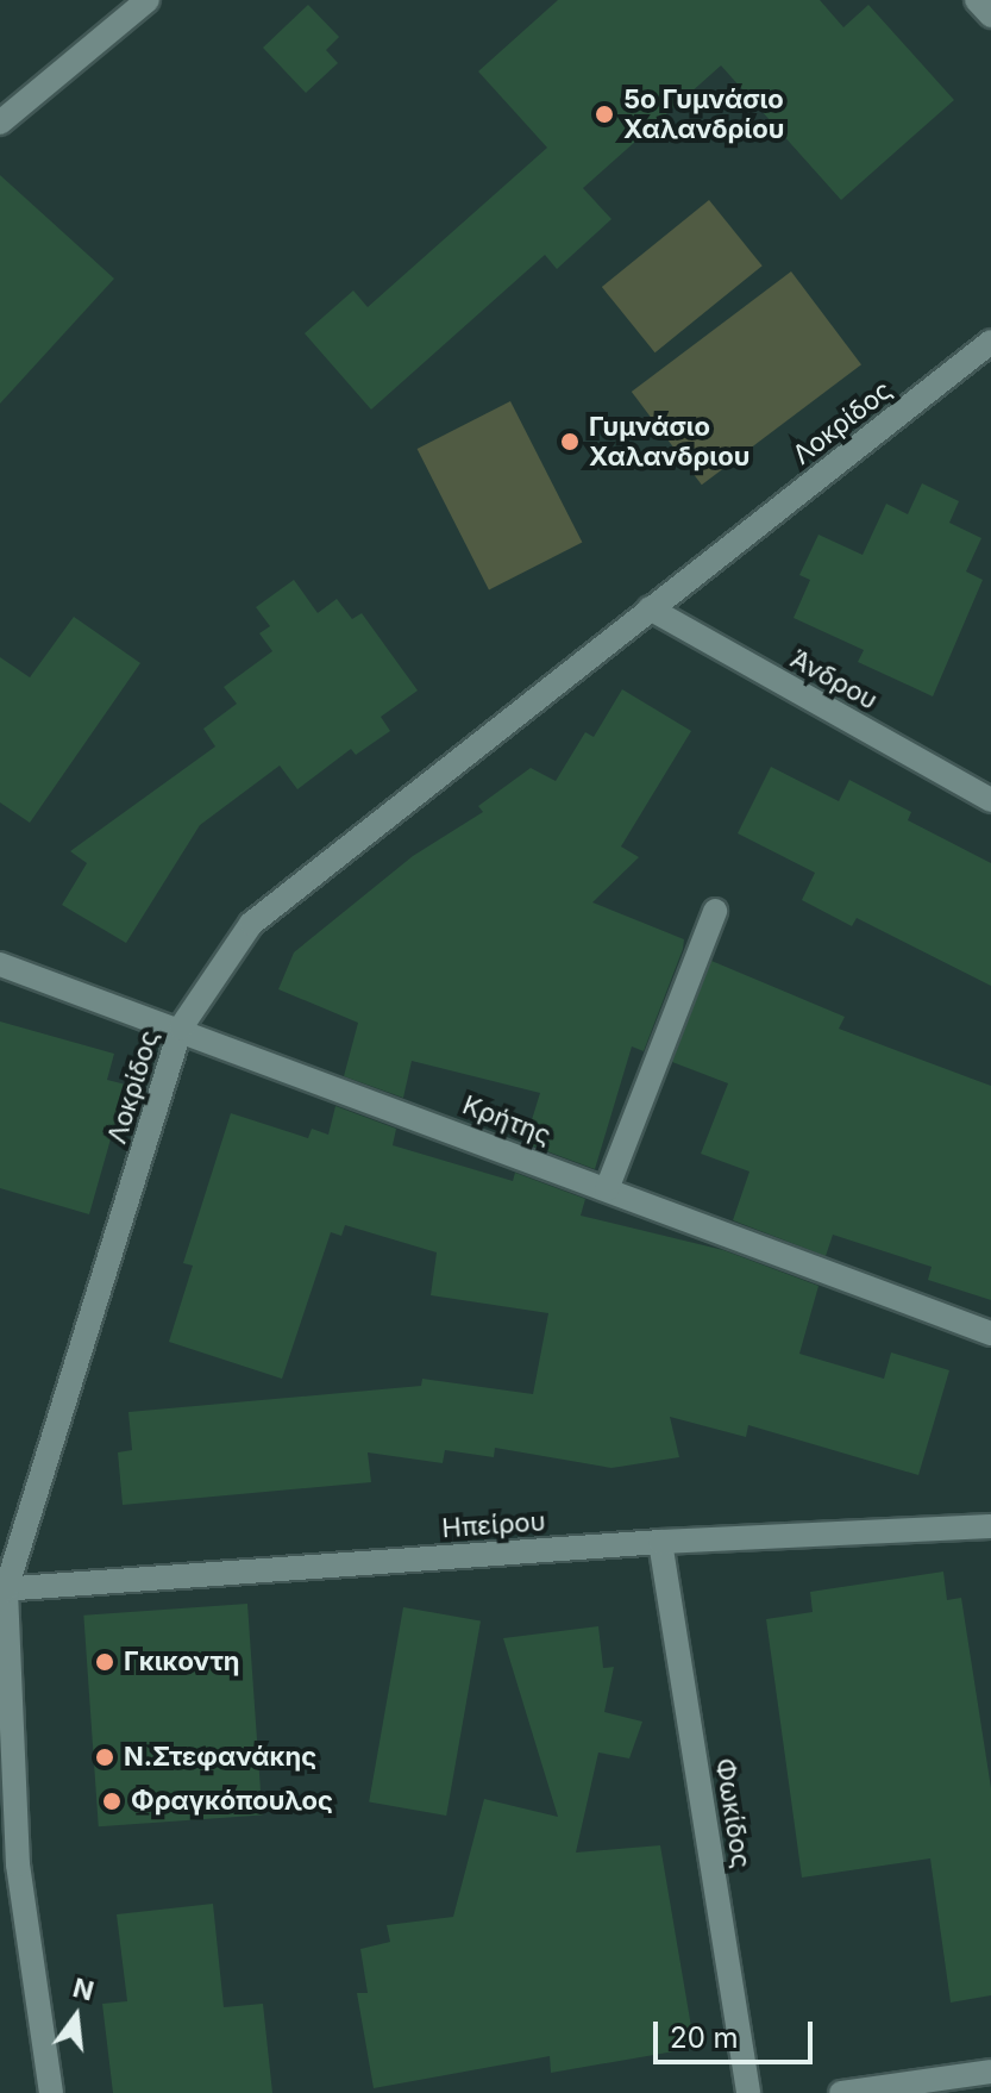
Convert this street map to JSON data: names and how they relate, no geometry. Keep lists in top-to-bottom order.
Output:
{
  "streets": {
    "street": [
      "Λοκρίδος",
      "Άνδρου",
      "Κρήτης",
      "Ηπείρου",
      "Φωκίδος"
    ]
  },
  "crossings": [
    ["Λοκρίδος", "Άνδρου"],
    ["Λοκρίδος", "Κρήτης"],
    ["Λοκρίδος", "Ηπείρου"],
    ["Ηπείρου", "Φωκίδος"]
  ],
  "places": [
    "5ο Γυμνάσιο Χαλανδρίου",
    "Γυμνάσιο Χαλανδριου",
    "Γκικοντη",
    "Ν.Στεφανάκης",
    "Φραγκόπουλος"
  ],
  "scale_bar": "20 m",
  "north": "top"
}
